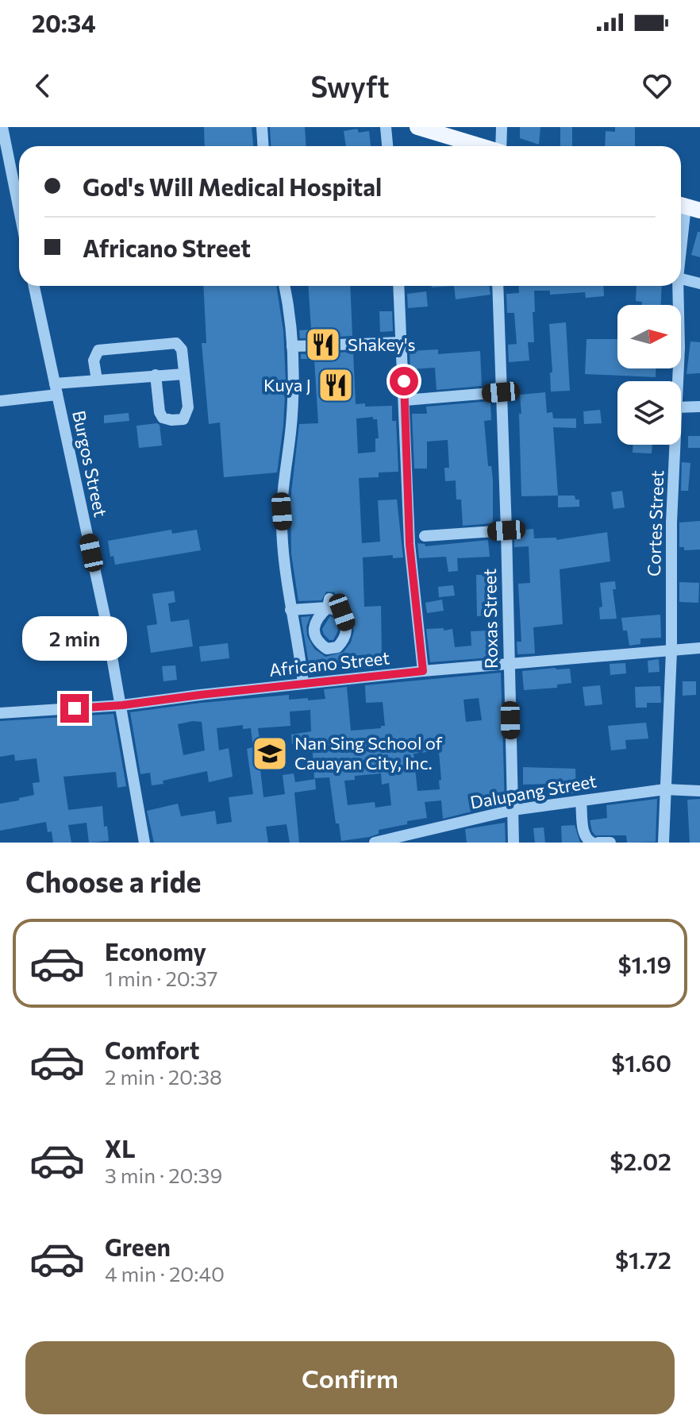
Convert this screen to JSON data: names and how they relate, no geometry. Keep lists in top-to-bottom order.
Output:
{
  "streets": {
    "street": [
      "Burgos Street",
      "Cortes Street",
      "Roxas Street",
      "Africano Street",
      "Dalupang Street"
    ]
  },
  "crossings": [
    ["Burgos Street", "Africano Street"],
    ["Cortes Street", "Africano Street"],
    ["Cortes Street", "Dalupang Street"],
    ["Roxas Street", "Africano Street"],
    ["Roxas Street", "Dalupang Street"]
  ],
  "places": {
    "restaurant": ["Shakey's", "Kuya J"],
    "school or university": ["Nan Sing School of Cauayan City, Inc."]
  },
  "north": "right",
  "page": {
    "status": "20:34",
    "header": "Swyft",
    "banner": ["God's Will Medical Hospital", "Africano Street"],
    "bubble": "2 min",
    "heading": "Choose a ride",
    "list": [
      {
        "name": "Economy",
        "note": "1 min · 20:37",
        "value": "$1.19"
      },
      {
        "name": "Comfort",
        "note": "2 min · 20:38",
        "value": "$1.60"
      },
      {
        "name": "XL",
        "note": "3 min · 20:39",
        "value": "$2.02"
      },
      {
        "name": "Green",
        "note": "4 min · 20:40",
        "value": "$1.72"
      }
    ],
    "buttons": "Confirm"
  }
}
